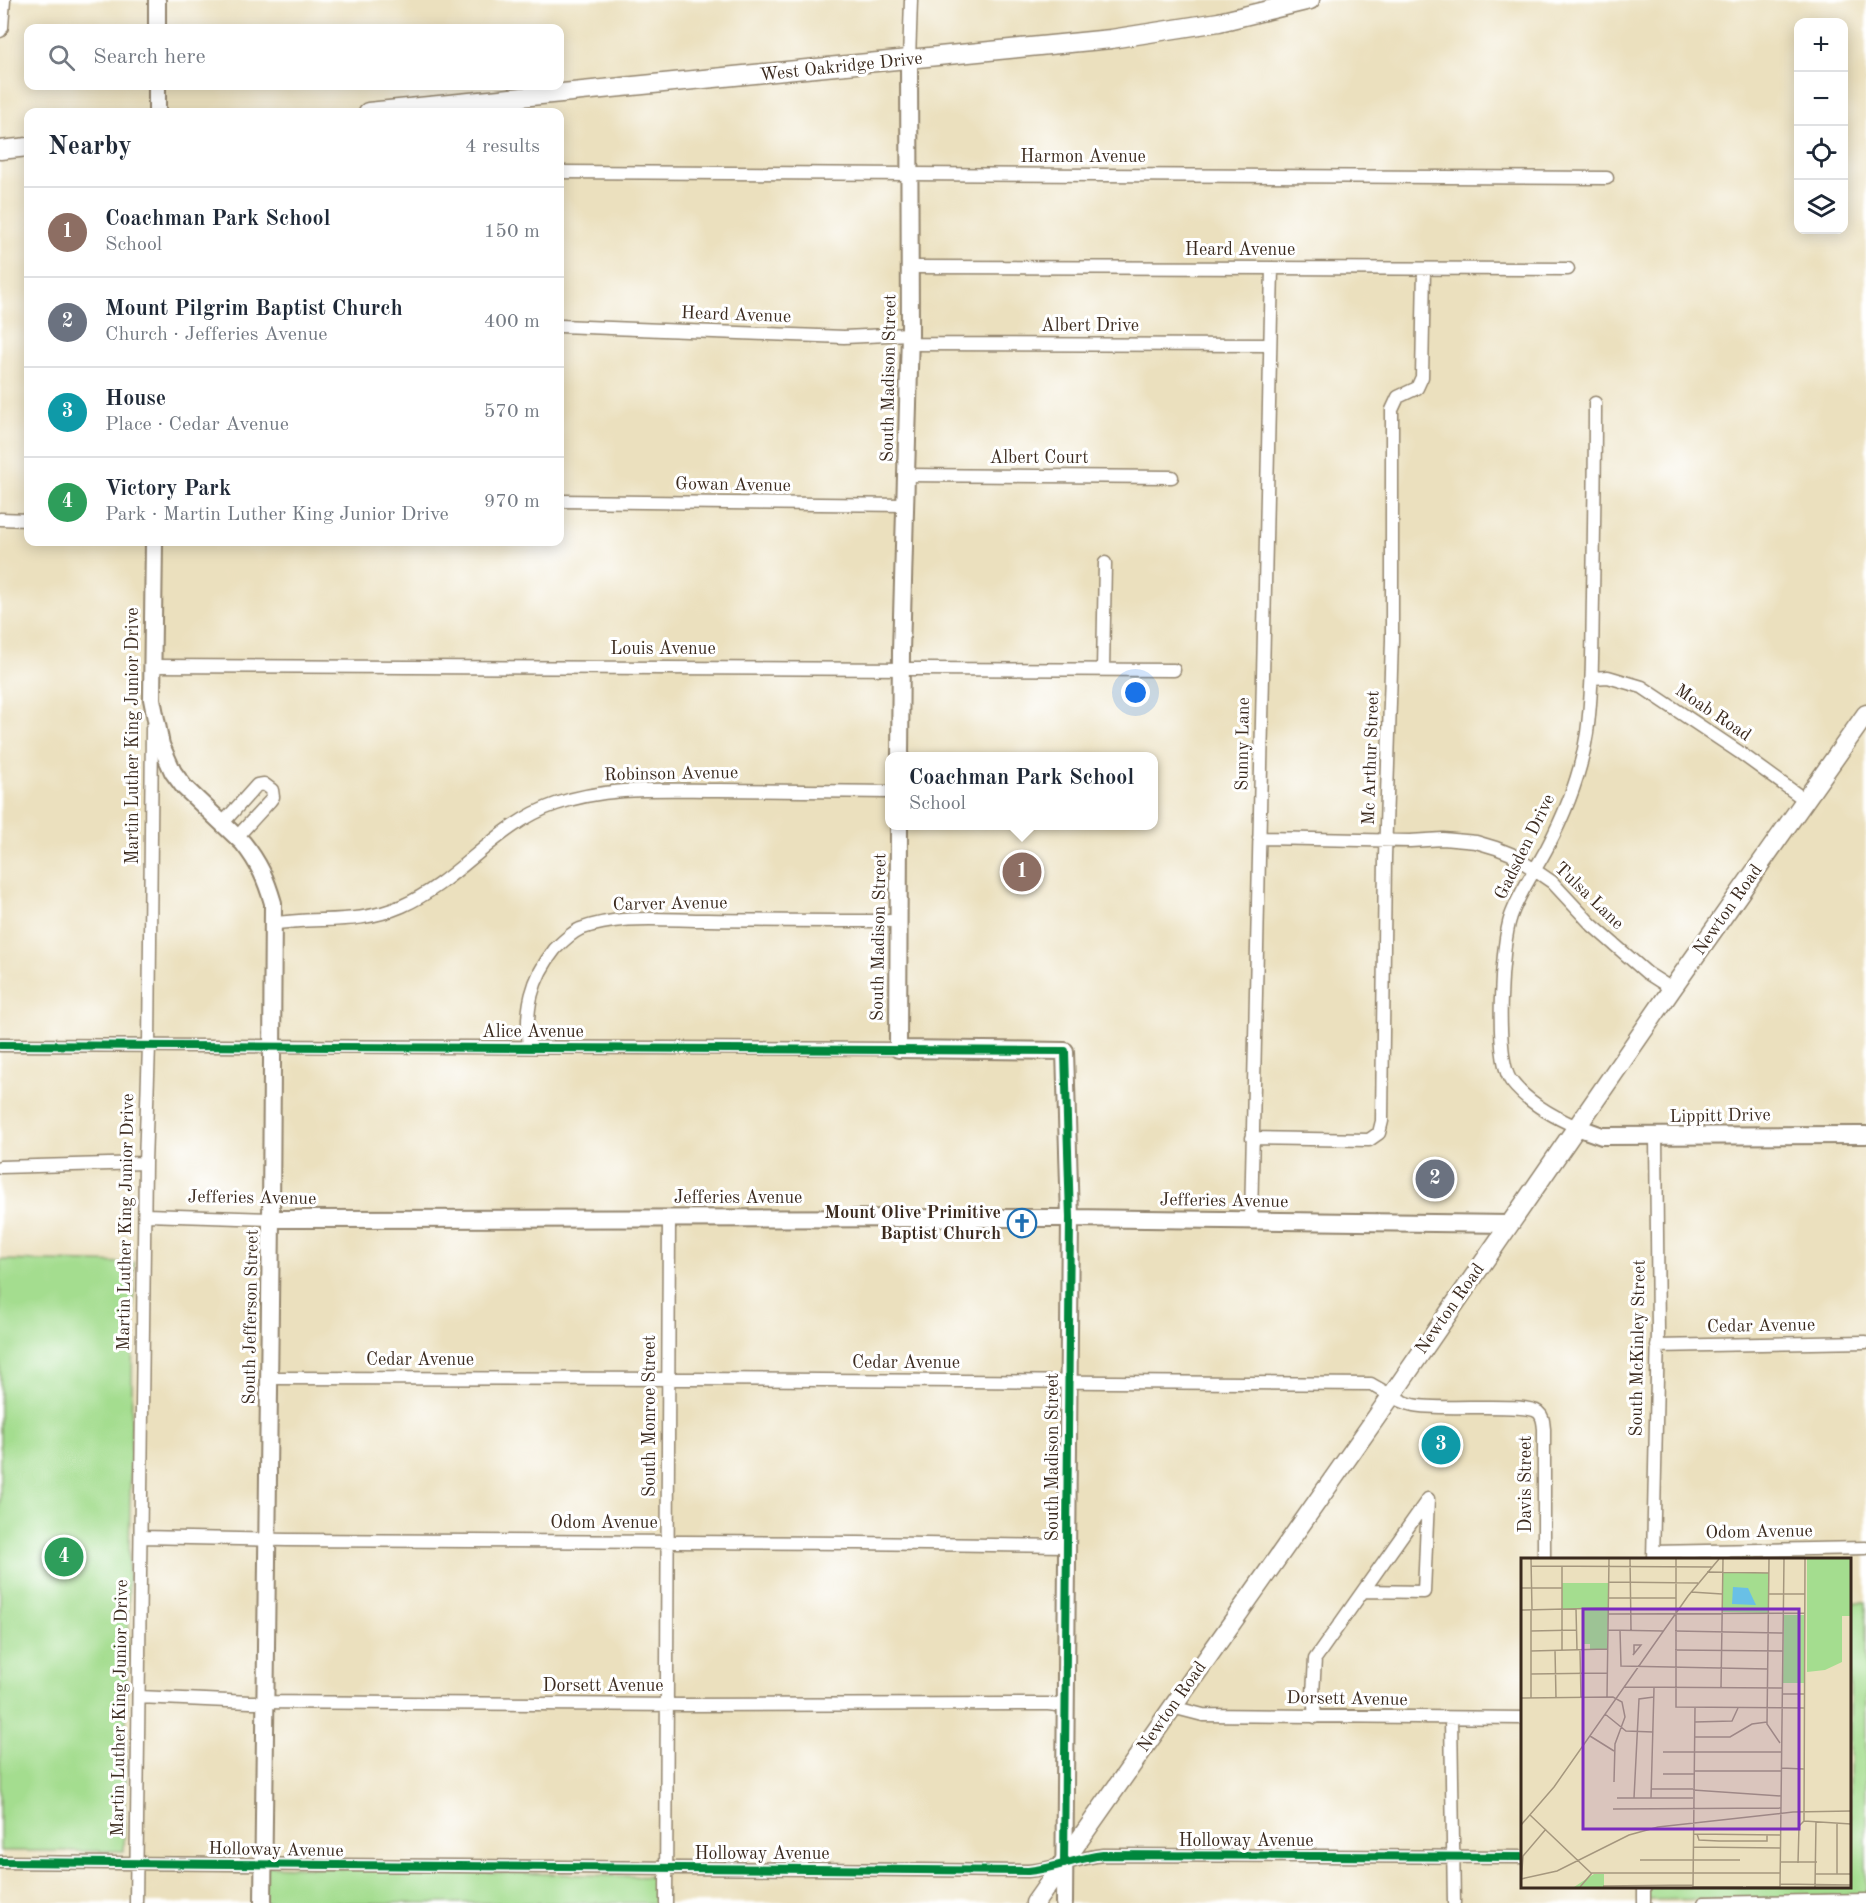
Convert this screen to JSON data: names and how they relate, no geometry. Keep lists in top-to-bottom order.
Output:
{
  "streets": {
    "main road": ["West Oakridge Drive", "Newton Road"],
    "street": [
      "Harmon Avenue",
      "Heard Avenue",
      "Albert Drive",
      "South Madison Street",
      "Albert Court",
      "Gowan Avenue",
      "Louis Avenue",
      "Moab Road",
      "Martin Luther King Junior Drive",
      "Sunny Lane",
      "Mc Arthur Street",
      "Robinson Avenue",
      "Gadsden Drive",
      "Tulsa Lane",
      "Carver Avenue",
      "Alice Avenue",
      "Lippitt Drive",
      "Jefferies Avenue",
      "South Jefferson Street",
      "Cedar Avenue",
      "South McKinley Street",
      "South Monroe Street",
      "Davis Street",
      "Odom Avenue",
      "Dorsett Avenue",
      "Holloway Avenue"
    ]
  },
  "crossings": [
    ["West Oakridge Drive", "South Madison Street"],
    ["Harmon Avenue", "South Madison Street"],
    ["Heard Avenue", "Albert Drive"],
    ["Heard Avenue", "South Madison Street"],
    ["Heard Avenue", "Sunny Lane"],
    ["Heard Avenue", "Mc Arthur Street"],
    ["Albert Drive", "South Madison Street"],
    ["Albert Drive", "Sunny Lane"],
    ["South Madison Street", "Albert Court"],
    ["South Madison Street", "Gowan Avenue"],
    ["South Madison Street", "Louis Avenue"],
    ["South Madison Street", "Carver Avenue"],
    ["South Madison Street", "Newton Road"],
    ["South Madison Street", "Alice Avenue"],
    ["South Madison Street", "Jefferies Avenue"],
    ["South Madison Street", "Cedar Avenue"],
    ["South Madison Street", "Odom Avenue"],
    ["South Madison Street", "Dorsett Avenue"],
    ["South Madison Street", "Holloway Avenue"],
    ["Louis Avenue", "Martin Luther King Junior Drive"],
    ["Moab Road", "Gadsden Drive"],
    ["Moab Road", "Newton Road"],
    ["Martin Luther King Junior Drive", "Alice Avenue"],
    ["Martin Luther King Junior Drive", "Jefferies Avenue"],
    ["Martin Luther King Junior Drive", "South Jefferson Street"],
    ["Martin Luther King Junior Drive", "Odom Avenue"],
    ["Martin Luther King Junior Drive", "Dorsett Avenue"],
    ["Martin Luther King Junior Drive", "Holloway Avenue"],
    ["Sunny Lane", "Mc Arthur Street"],
    ["Sunny Lane", "Tulsa Lane"],
    ["Sunny Lane", "Jefferies Avenue"],
    ["Mc Arthur Street", "Tulsa Lane"],
    ["Robinson Avenue", "South Jefferson Street"],
    ["Gadsden Drive", "Tulsa Lane"],
    ["Gadsden Drive", "Newton Road"],
    ["Gadsden Drive", "Lippitt Drive"],
    ["Tulsa Lane", "Newton Road"],
    ["Carver Avenue", "Alice Avenue"],
    ["Newton Road", "Lippitt Drive"],
    ["Newton Road", "Jefferies Avenue"],
    ["Newton Road", "Cedar Avenue"],
    ["Newton Road", "Dorsett Avenue"],
    ["Newton Road", "Holloway Avenue"],
    ["Alice Avenue", "South Jefferson Street"],
    ["Lippitt Drive", "South McKinley Street"],
    ["Jefferies Avenue", "South Jefferson Street"],
    ["Jefferies Avenue", "South Monroe Street"],
    ["South Jefferson Street", "Cedar Avenue"],
    ["South Jefferson Street", "Odom Avenue"],
    ["South Jefferson Street", "Dorsett Avenue"],
    ["South Jefferson Street", "Holloway Avenue"],
    ["Cedar Avenue", "South McKinley Street"],
    ["Cedar Avenue", "South Monroe Street"],
    ["Cedar Avenue", "Davis Street"],
    ["South McKinley Street", "Odom Avenue"],
    ["South Monroe Street", "Odom Avenue"],
    ["South Monroe Street", "Dorsett Avenue"],
    ["South Monroe Street", "Holloway Avenue"]
  ],
  "places": {
    "church": ["Mount Olive Primitive Baptist Church"]
  },
  "page": {
    "map_buttons": ["+", "−"],
    "search": "Search here",
    "heading": ["Nearby", "4 results"],
    "list": [
      {
        "mark": "1",
        "name": "Coachman Park School",
        "note": "School",
        "value": "150 m"
      },
      {
        "mark": "2",
        "name": "Mount Pilgrim Baptist Church",
        "note": "Church · Jefferies Avenue",
        "value": "400 m"
      },
      {
        "mark": "3",
        "name": "House",
        "note": "Place · Cedar Avenue",
        "value": "570 m"
      },
      {
        "mark": "4",
        "name": "Victory Park",
        "note": "Park · Martin Luther King Junior Drive",
        "value": "970 m"
      }
    ],
    "popup": ["Coachman Park School", "School"],
    "pins": [
      "1",
      "2",
      "3",
      "4"
    ]
  }
}
